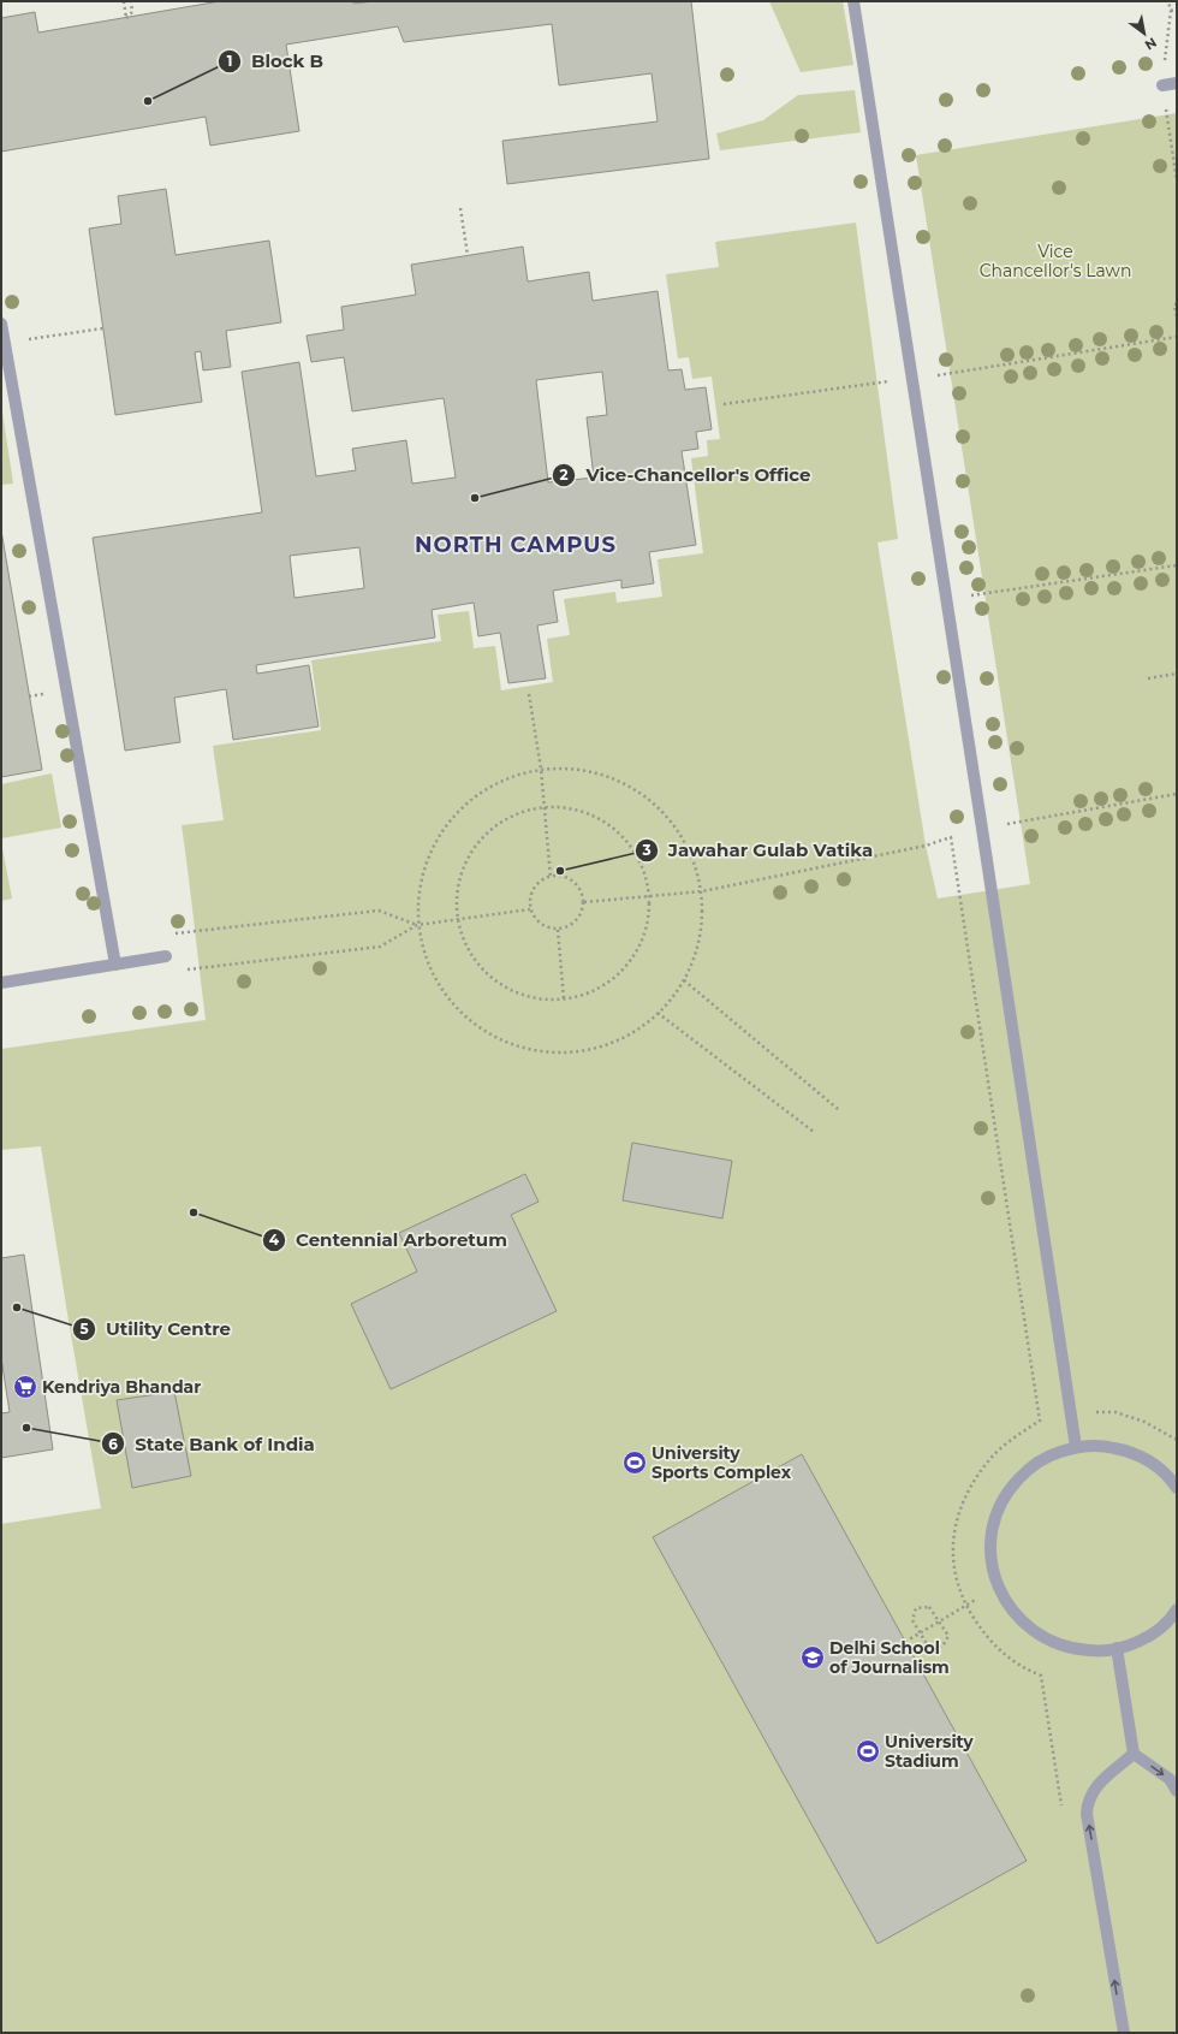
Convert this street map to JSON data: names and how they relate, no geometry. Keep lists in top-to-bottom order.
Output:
{
  "districts": ["NORTH CAMPUS"],
  "parks": ["Vice Chancellor's Lawn"],
  "places": {
    "other": [
      "Block B",
      "Vice-Chancellor's Office",
      "Jawahar Gulab Vatika",
      "Centennial Arboretum",
      "Utility Centre",
      "State Bank of India"
    ],
    "supermarket": ["Kendriya Bhandar"],
    "sports": ["University Sports Complex", "University Stadium"],
    "school or university": ["Delhi School of Journalism"]
  },
  "north": "bottom right"
}
